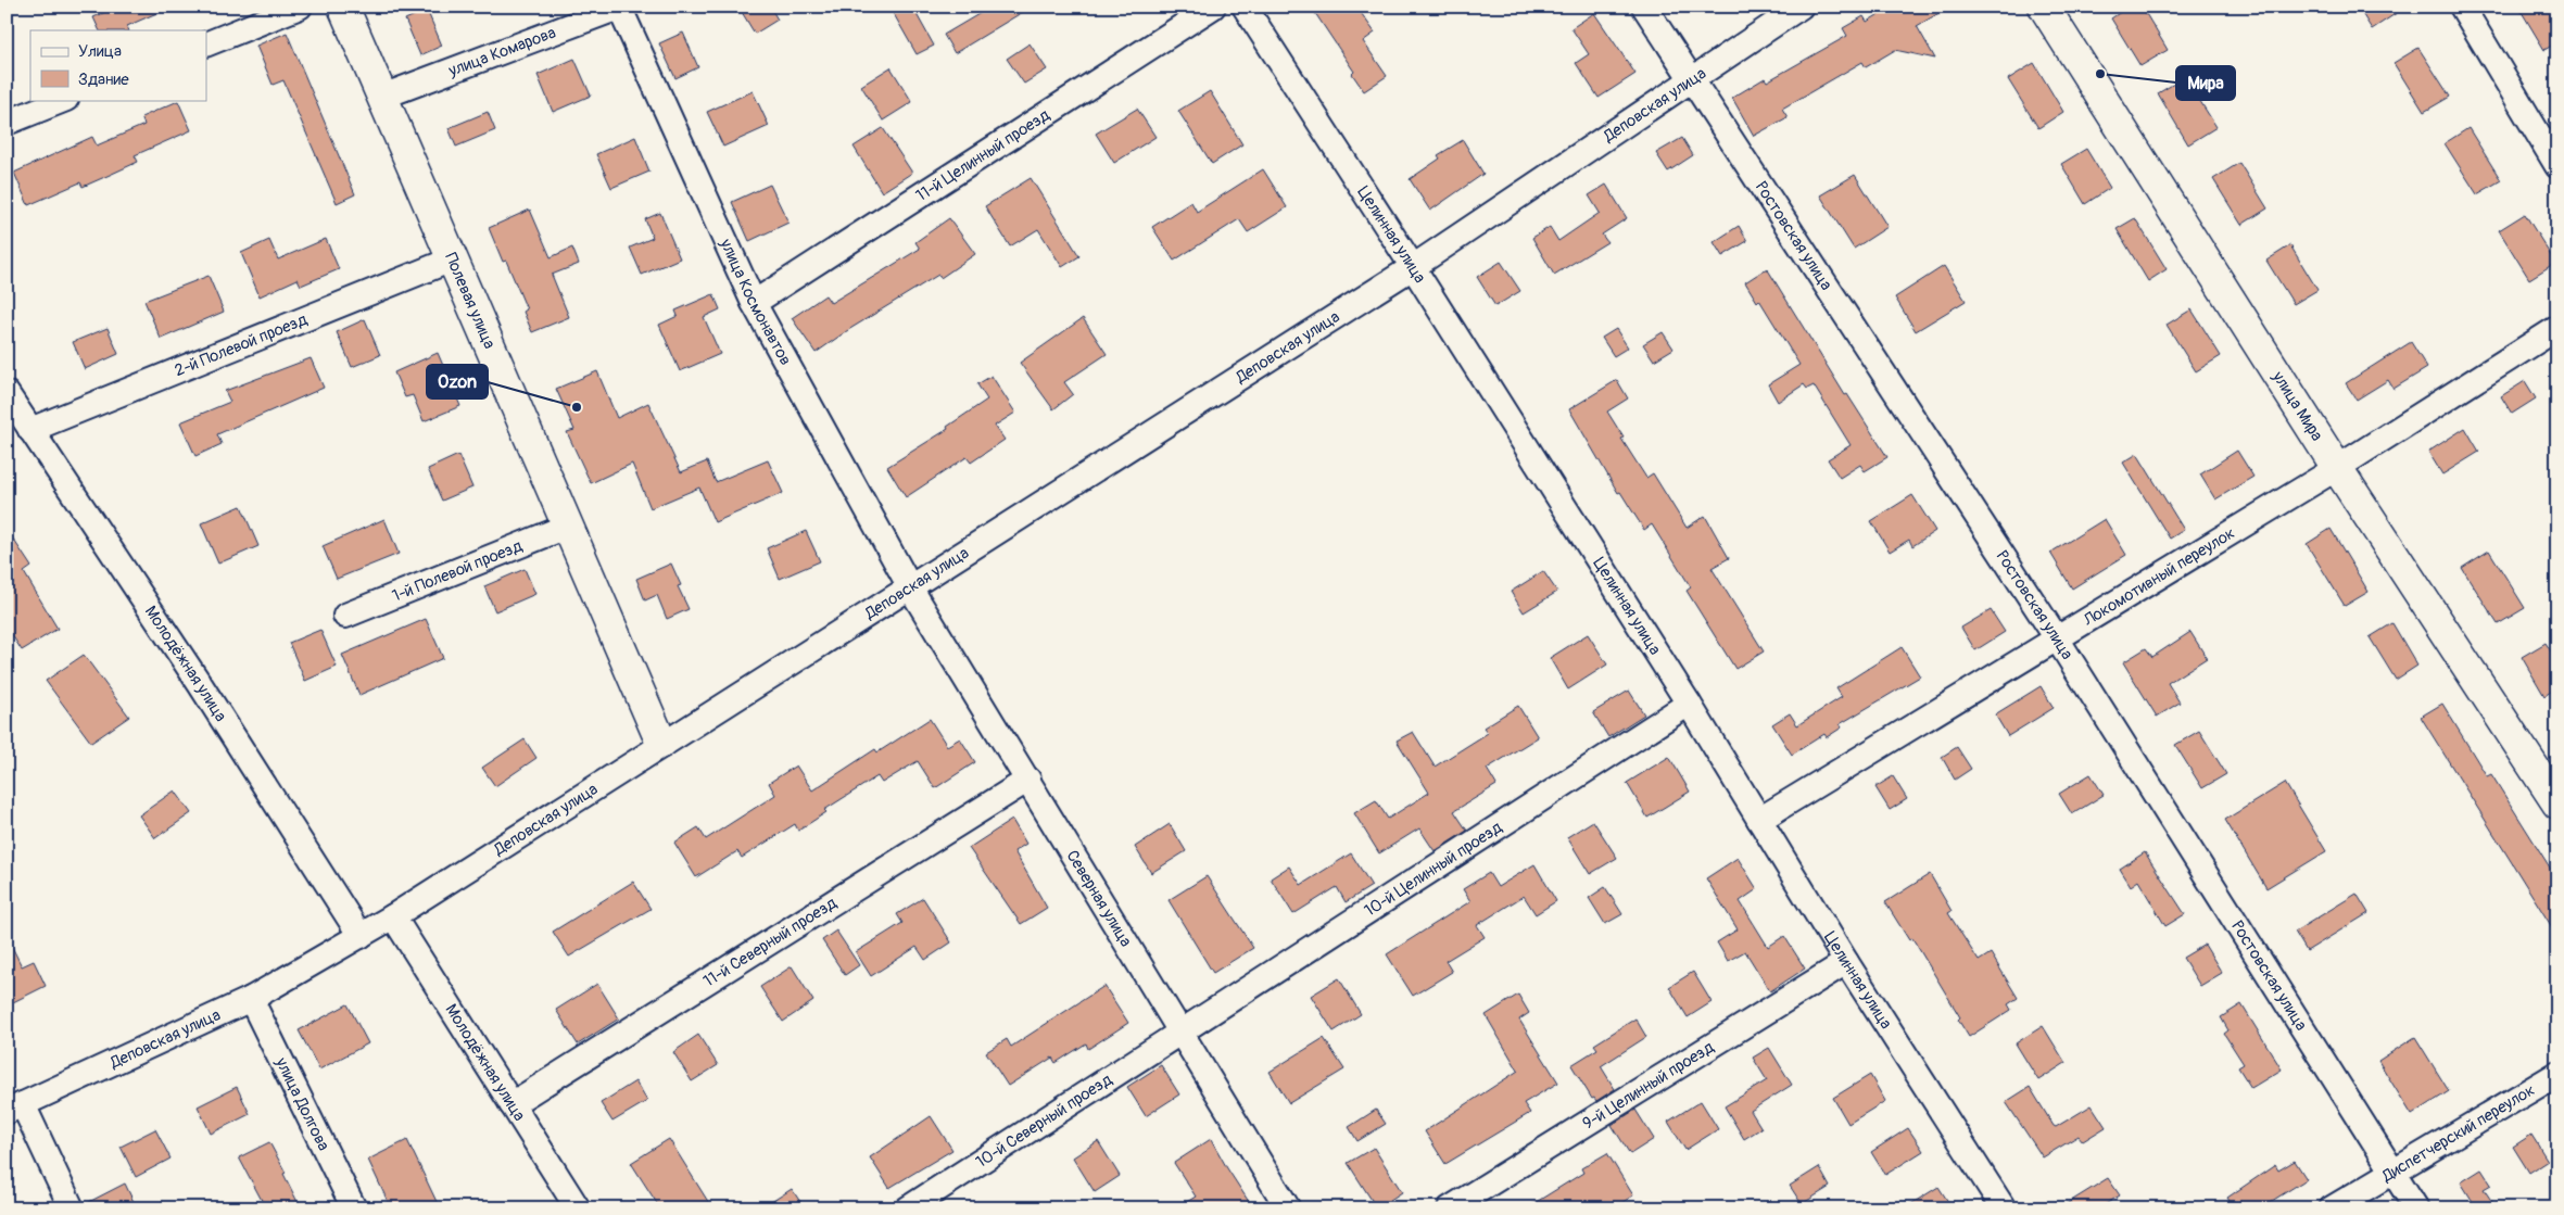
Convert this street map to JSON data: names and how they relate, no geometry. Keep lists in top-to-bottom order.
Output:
{
  "streets": {
    "street": [
      "улица Комарова",
      "Деповская улица",
      "11-й Целинный проезд",
      "Целинная улица",
      "Ростовская улица",
      "Полевая улица",
      "улица Космонавтов",
      "2-й Полевой проезд",
      "улица Мира",
      "1-й Полевой проезд",
      "Локомотивный переулок",
      "Молодёжная улица",
      "10-й Целинный проезд",
      "Северная улица",
      "11-й Северный проезд",
      "9-й Целинный проезд",
      "улица Долгова",
      "10-й Северный проезд",
      "Диспетчерский переулок"
    ]
  },
  "crossings": [
    ["улица Комарова", "Полевая улица"],
    ["улица Комарова", "улица Космонавтов"],
    ["Деповская улица", "Целинная улица"],
    ["Деповская улица", "Ростовская улица"],
    ["Деповская улица", "Полевая улица"],
    ["Деповская улица", "улица Космонавтов"],
    ["Деповская улица", "Молодёжная улица"],
    ["Деповская улица", "Северная улица"],
    ["Деповская улица", "улица Долгова"],
    ["11-й Целинный проезд", "улица Космонавтов"],
    ["Целинная улица", "Локомотивный переулок"],
    ["Целинная улица", "10-й Целинный проезд"],
    ["Целинная улица", "9-й Целинный проезд"],
    ["Ростовская улица", "Локомотивный переулок"],
    ["Ростовская улица", "Диспетчерский переулок"],
    ["Полевая улица", "2-й Полевой проезд"],
    ["Полевая улица", "1-й Полевой проезд"],
    ["улица Космонавтов", "Северная улица"],
    ["2-й Полевой проезд", "Молодёжная улица"],
    ["улица Мира", "Локомотивный переулок"],
    ["Молодёжная улица", "11-й Северный проезд"],
    ["10-й Целинный проезд", "Северная улица"],
    ["10-й Целинный проезд", "10-й Северный проезд"],
    ["Северная улица", "11-й Северный проезд"],
    ["Северная улица", "10-й Северный проезд"]
  ],
  "places": ["Мира", "Ozon"],
  "legend": ["Улица", "Здание"]
}
